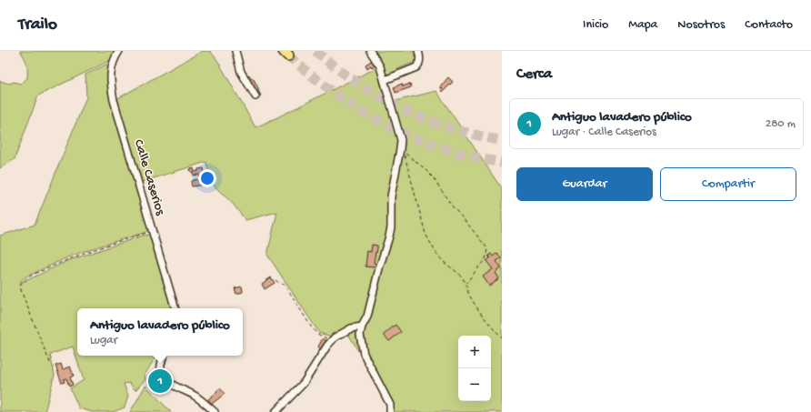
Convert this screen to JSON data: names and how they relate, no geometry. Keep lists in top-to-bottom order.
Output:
{
  "streets": {
    "street": ["Calle Caserios"]
  },
  "page": {
    "header": "Trailo",
    "nav": [
      "Inicio",
      "Mapa",
      "Nosotros",
      "Contacto"
    ],
    "heading": "Cerca",
    "list": [
      {
        "mark": "1",
        "name": "Antiguo lavadero público",
        "note": "Lugar · Calle Caserios",
        "value": "280 m"
      }
    ],
    "buttons": ["Guardar", "Compartir"],
    "popup": ["Antiguo lavadero público", "Lugar"],
    "map_buttons": ["+", "−"],
    "pins": "1"
  }
}
